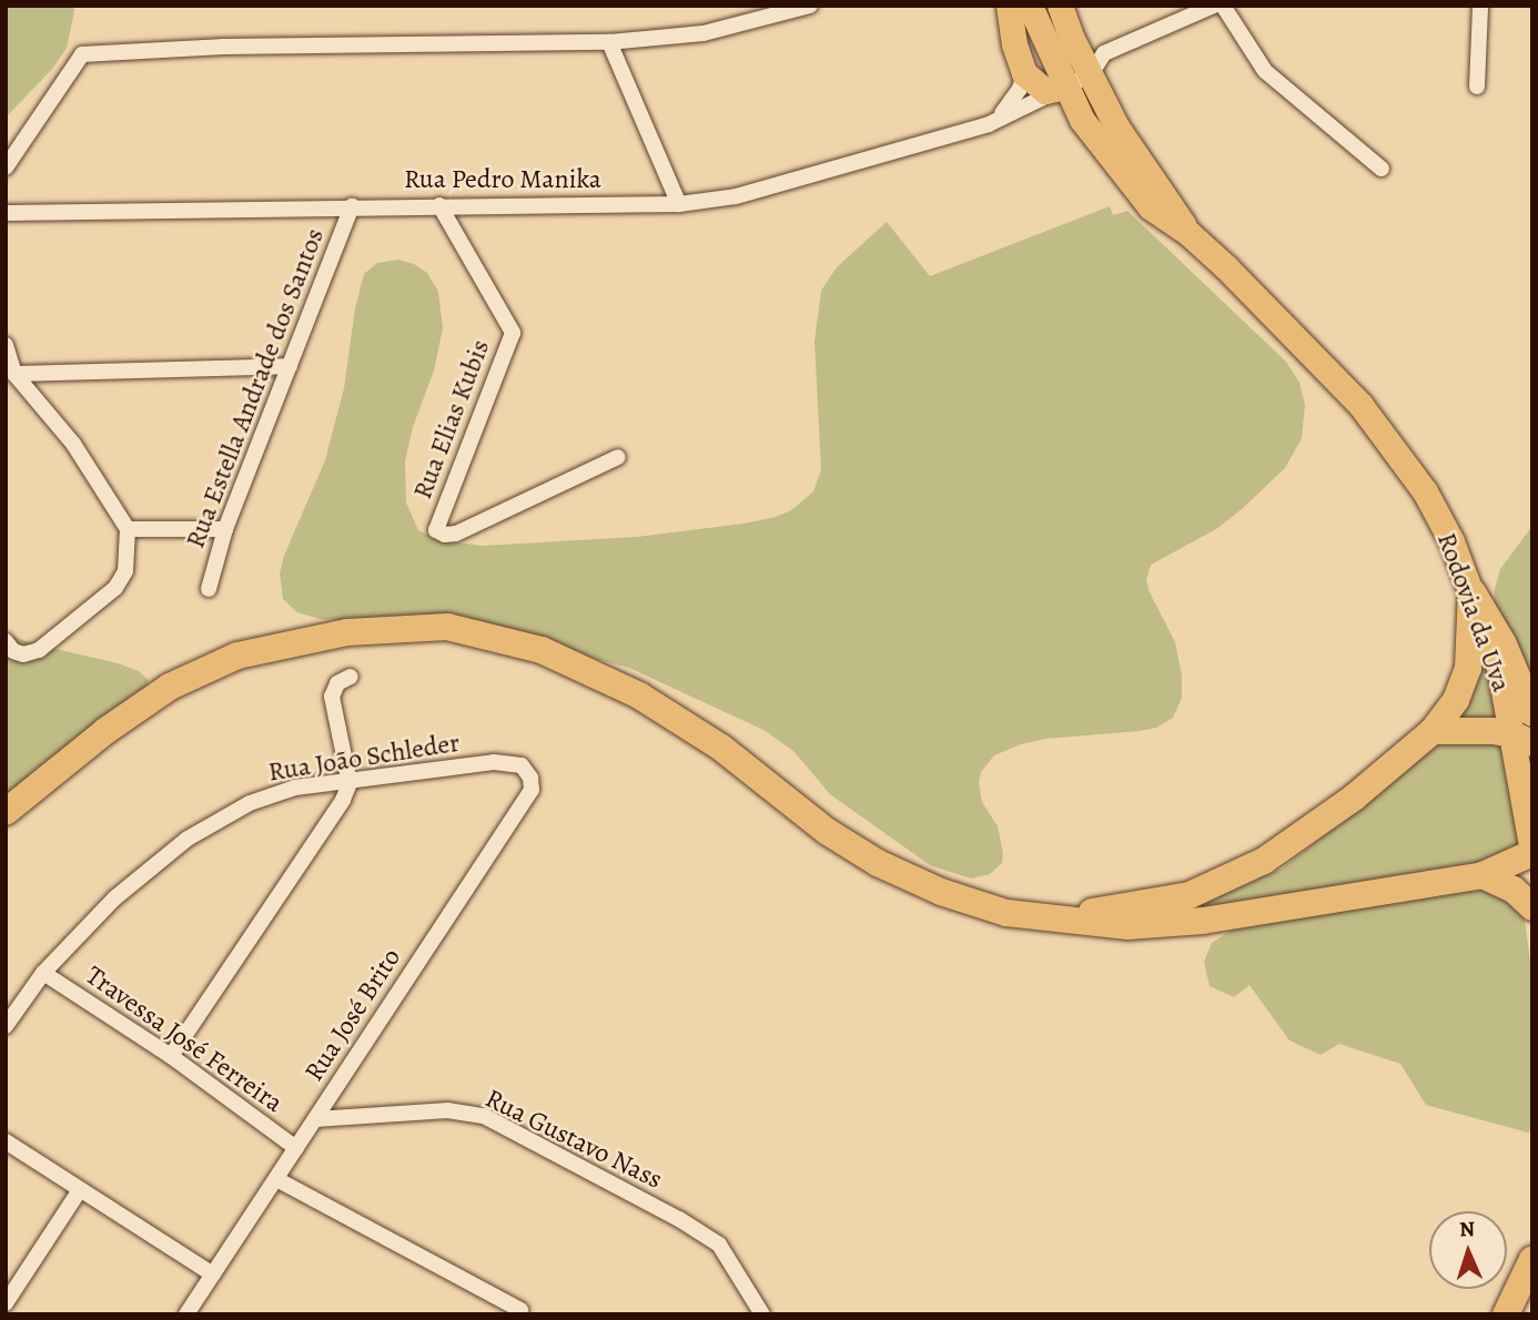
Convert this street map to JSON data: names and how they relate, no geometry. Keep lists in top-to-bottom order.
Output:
{
  "streets": {
    "main road": ["Rodovia da Uva"],
    "street": [
      "Rua Pedro Manika",
      "Rua Estella Andrade dos Santos",
      "Rua Elias Kubis",
      "Rua João Schleder",
      "Rua José Brito",
      "Travessa José Ferreira",
      "Rua Gustavo Nass"
    ]
  },
  "crossings": [
    ["Rua Pedro Manika", "Rua Estella Andrade dos Santos"],
    ["Rua Pedro Manika", "Rua Elias Kubis"],
    ["Rua Pedro Manika", "Rodovia da Uva"],
    ["Rua João Schleder", "Rua José Brito"],
    ["Rua João Schleder", "Travessa José Ferreira"],
    ["Rua José Brito", "Travessa José Ferreira"],
    ["Rua José Brito", "Rua Gustavo Nass"]
  ],
  "north": "top"
}
